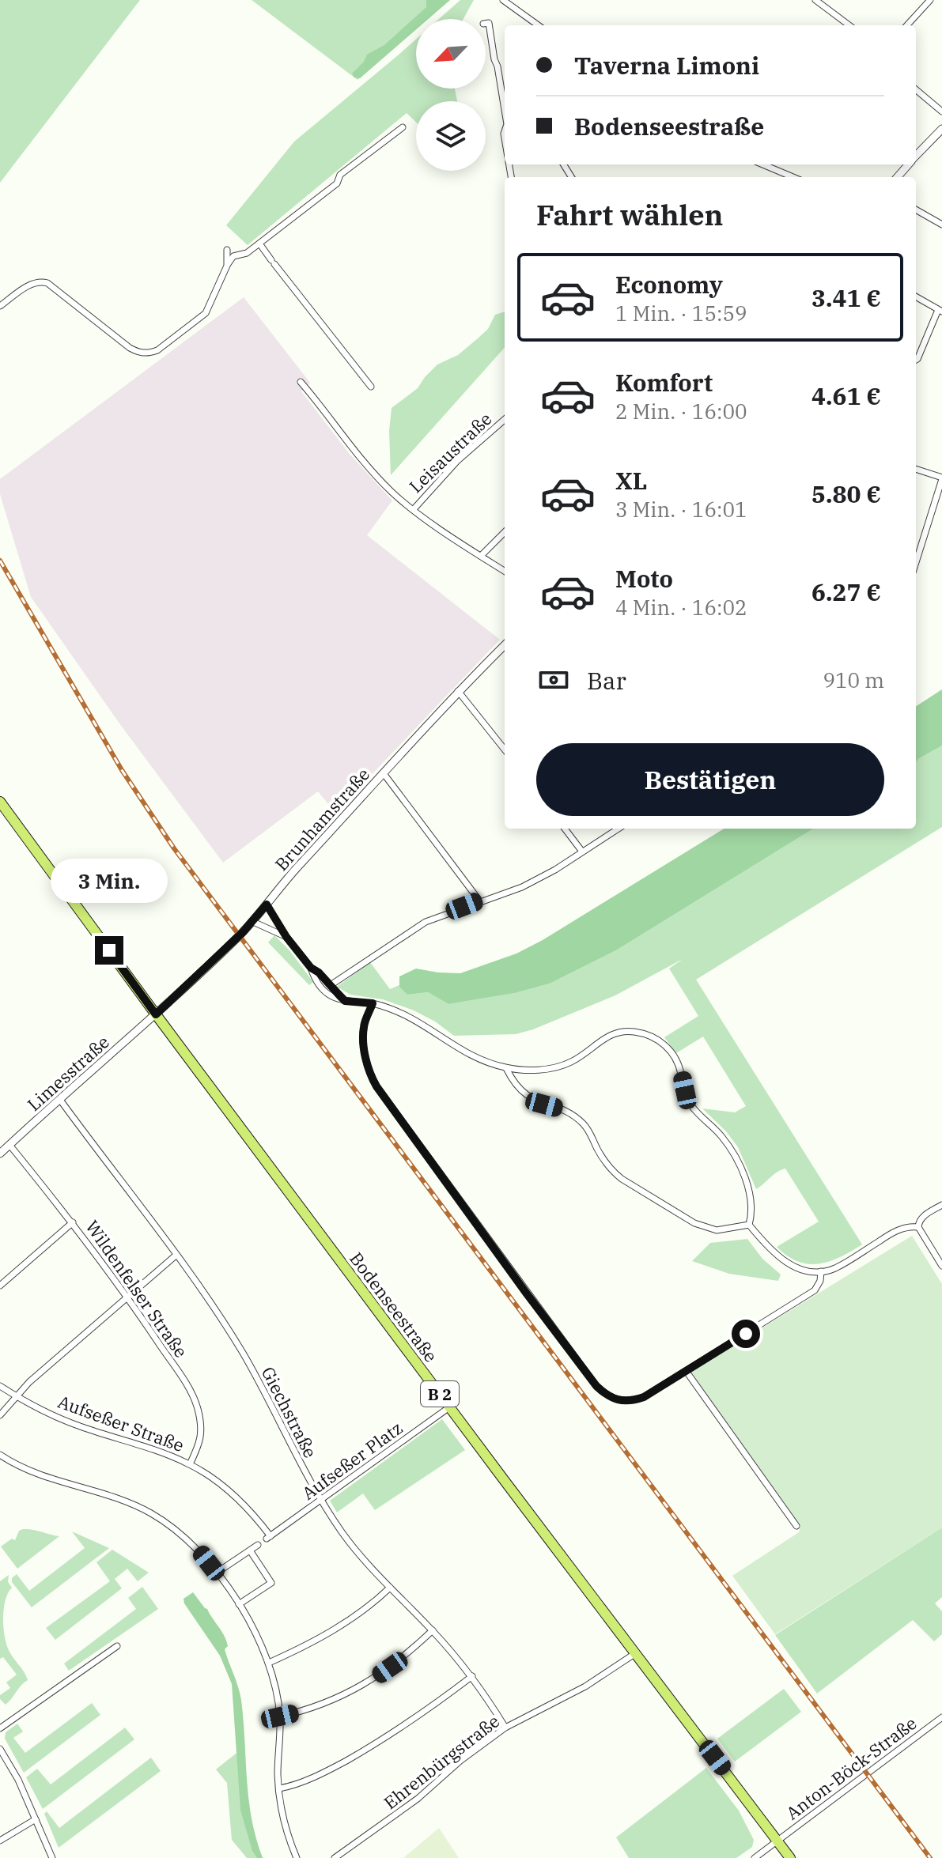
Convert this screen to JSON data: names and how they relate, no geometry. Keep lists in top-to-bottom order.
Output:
{
  "streets": {
    "main road": ["Bodenseestraße", "B 2"],
    "street": [
      "Leisaustraße",
      "Brunhamstraße",
      "Limesstraße",
      "Wildenfelser Straße",
      "Giechstraße",
      "Aufseßer Straße",
      "Aufseßer Platz",
      "Ehrenbürgstraße",
      "Anton-Böck-Straße"
    ]
  },
  "crossings": [
    ["Brunhamstraße", "Limesstraße"],
    ["Brunhamstraße", "Bodenseestraße"],
    ["Limesstraße", "Wildenfelser Straße"],
    ["Limesstraße", "Bodenseestraße"],
    ["Limesstraße", "Giechstraße"],
    ["Wildenfelser Straße", "Aufseßer Straße"],
    ["Bodenseestraße", "Aufseßer Platz"],
    ["Bodenseestraße", "Ehrenbürgstraße"],
    ["Bodenseestraße", "Anton-Böck-Straße"],
    ["Giechstraße", "Aufseßer Platz"],
    ["Giechstraße", "Ehrenbürgstraße"],
    ["Aufseßer Straße", "Aufseßer Platz"]
  ],
  "north": "bottom left",
  "page": {
    "banner": ["Taverna Limoni", "Bodenseestraße"],
    "heading": "Fahrt wählen",
    "list": [
      {
        "name": "Economy",
        "note": "1 Min. · 15:59",
        "value": "3.41 €"
      },
      {
        "name": "Komfort",
        "note": "2 Min. · 16:00",
        "value": "4.61 €"
      },
      {
        "name": "XL",
        "note": "3 Min. · 16:01",
        "value": "5.80 €"
      },
      {
        "name": "Moto",
        "note": "4 Min. · 16:02",
        "value": "6.27 €"
      }
    ],
    "pay": ["Bar", "910 m"],
    "buttons": "Bestätigen",
    "bubble": "3 Min."
  }
}
